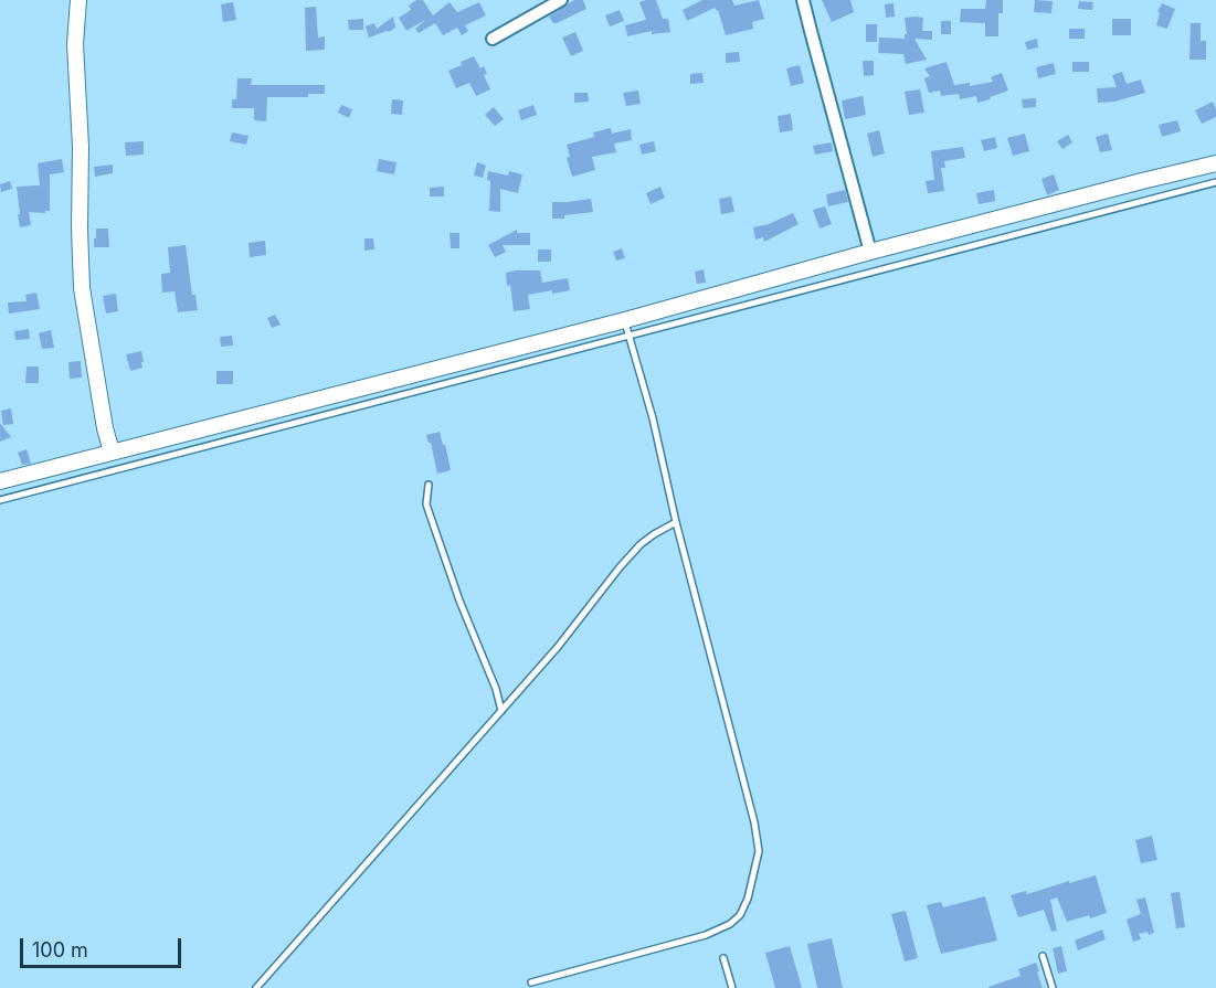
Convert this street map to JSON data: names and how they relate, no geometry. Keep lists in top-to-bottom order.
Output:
{
  "scale_bar": "100 m"
}
